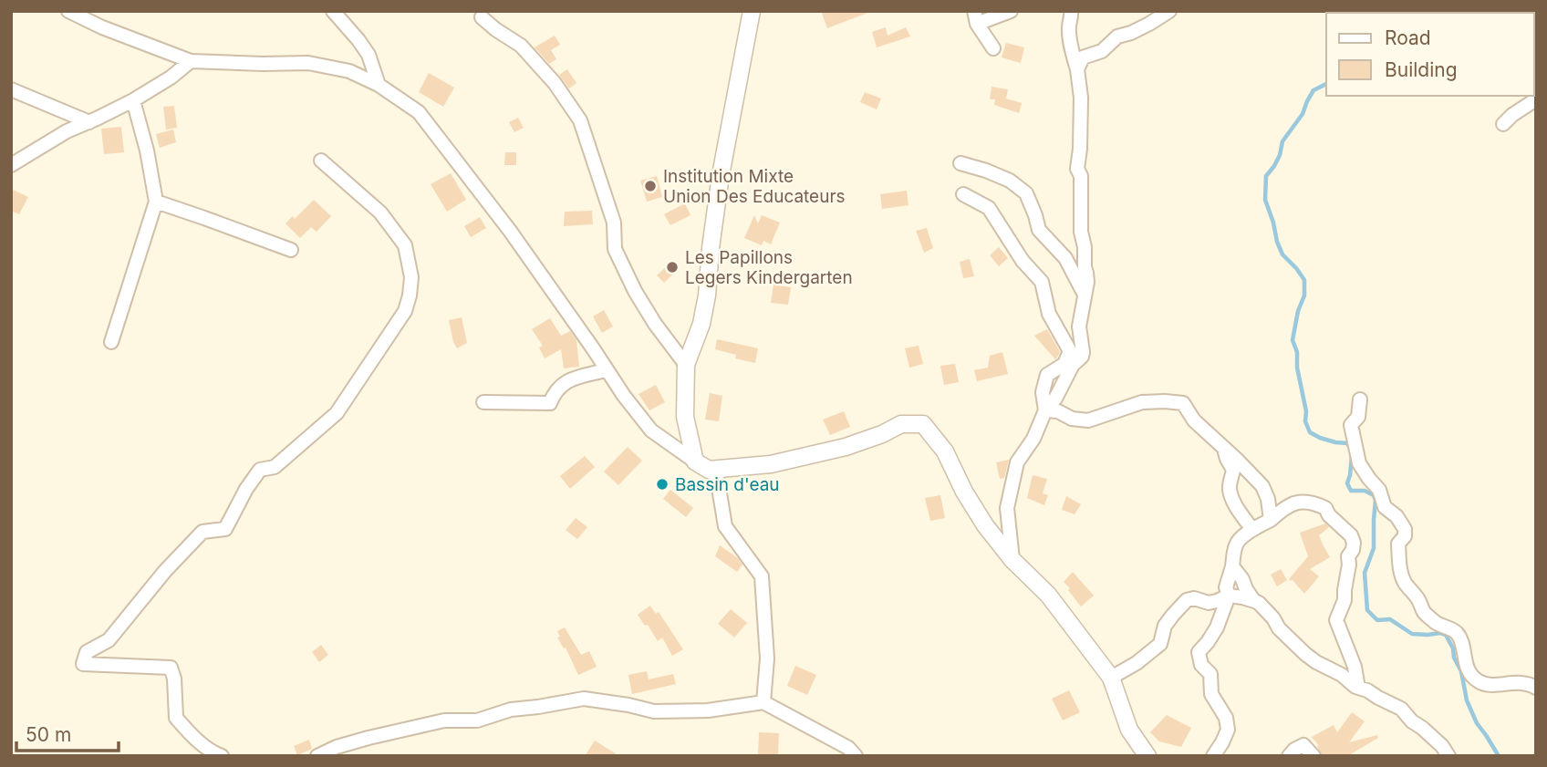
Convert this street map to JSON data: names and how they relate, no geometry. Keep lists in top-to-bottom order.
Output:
{
  "places": ["Institution Mixte Union Des Educateurs", "Les Papillons Legers Kindergarten", "Bassin d'eau"],
  "legend": ["Road", "Building"],
  "scale_bar": "50 m"
}
